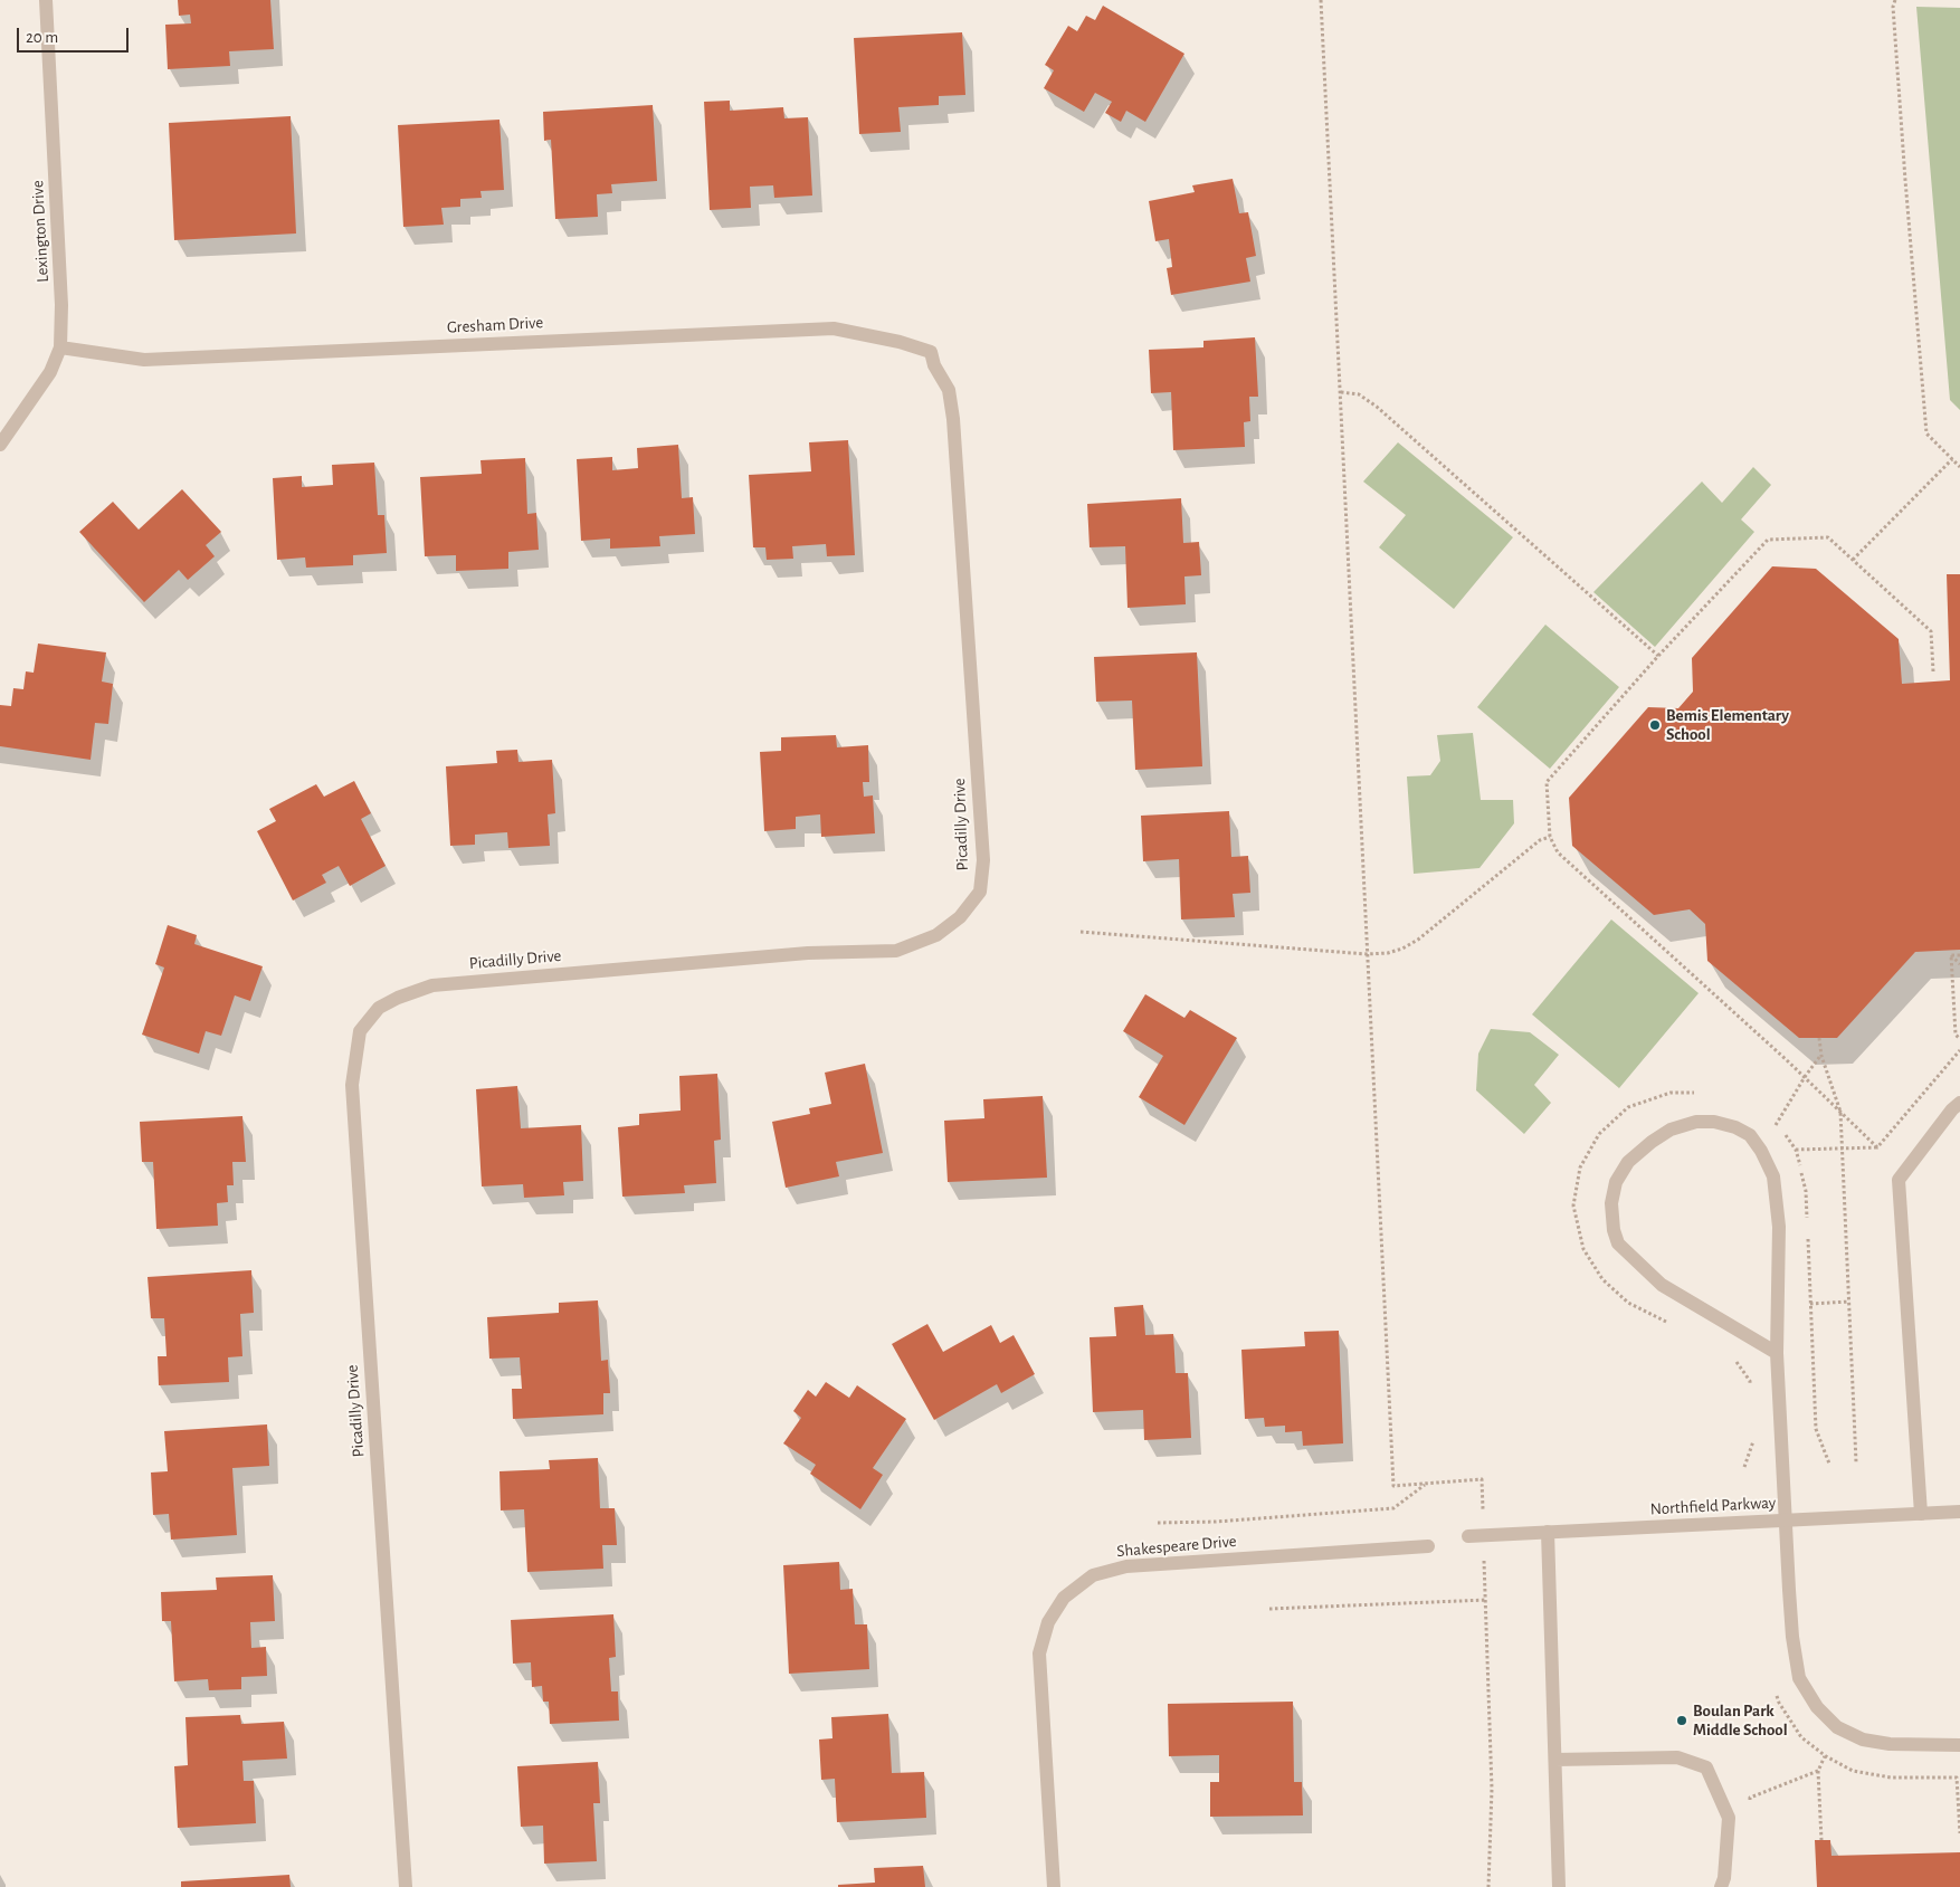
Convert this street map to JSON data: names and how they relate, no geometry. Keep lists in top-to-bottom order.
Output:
{
  "streets": {
    "street": [
      "Lexington Drive",
      "Gresham Drive",
      "Picadilly Drive",
      "Northfield Parkway",
      "Shakespeare Drive"
    ]
  },
  "crossings": [
    ["Lexington Drive", "Gresham Drive"],
    ["Gresham Drive", "Picadilly Drive"]
  ],
  "places": ["Bemis Elementary School", "Boulan Park Middle School"],
  "scale_bar": "20 m"
}
